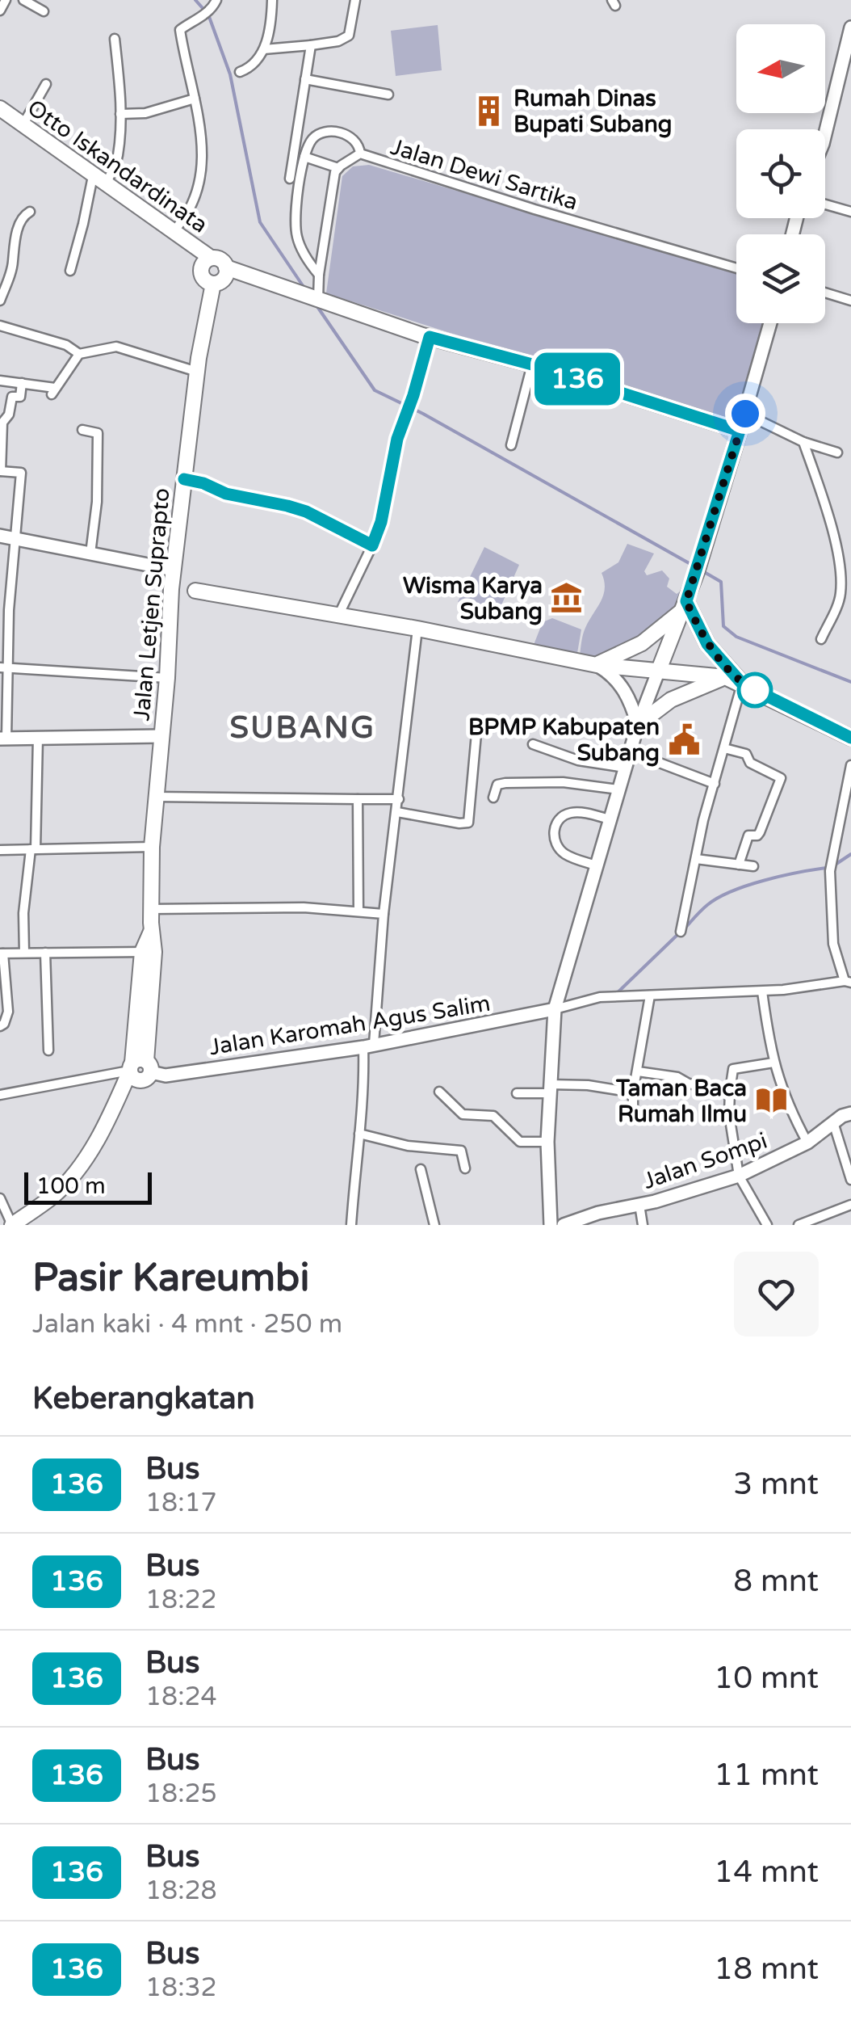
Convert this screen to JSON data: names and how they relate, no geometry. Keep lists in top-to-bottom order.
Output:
{
  "streets": {
    "main road": [
      "Otto Iskandardinata",
      "Jalan Letjen Suprapto",
      "Jalan Karomah Agus Salim",
      "Jalan Sompi"
    ],
    "street": ["Jalan Dewi Sartika"]
  },
  "crossings": [
    ["Otto Iskandardinata", "Jalan Letjen Suprapto"],
    ["Jalan Letjen Suprapto", "Jalan Karomah Agus Salim"]
  ],
  "districts": ["SUBANG"],
  "places": {
    "building": ["Rumah Dinas Bupati Subang"],
    "museum": ["Wisma Karya Subang"],
    "public building": ["BPMP Kabupaten Subang"],
    "library": ["Taman Baca Rumah Ilmu"]
  },
  "lines": ["bus line 136"],
  "scale_bar": "100 m",
  "north": "left",
  "page": {
    "on_map": "136",
    "scale": "100 m",
    "heading": [
      ["Pasir Kareumbi", "Jalan kaki · 4 mnt · 250 m"],
      "Keberangkatan"
    ],
    "list": [
      {
        "mark": "136",
        "name": "Bus",
        "note": "18:17",
        "value": "3 mnt"
      },
      {
        "mark": "136",
        "name": "Bus",
        "note": "18:22",
        "value": "8 mnt"
      },
      {
        "mark": "136",
        "name": "Bus",
        "note": "18:24",
        "value": "10 mnt"
      },
      {
        "mark": "136",
        "name": "Bus",
        "note": "18:25",
        "value": "11 mnt"
      },
      {
        "mark": "136",
        "name": "Bus",
        "note": "18:28",
        "value": "14 mnt"
      },
      {
        "mark": "136",
        "name": "Bus",
        "note": "18:32",
        "value": "18 mnt"
      }
    ]
  }
}
